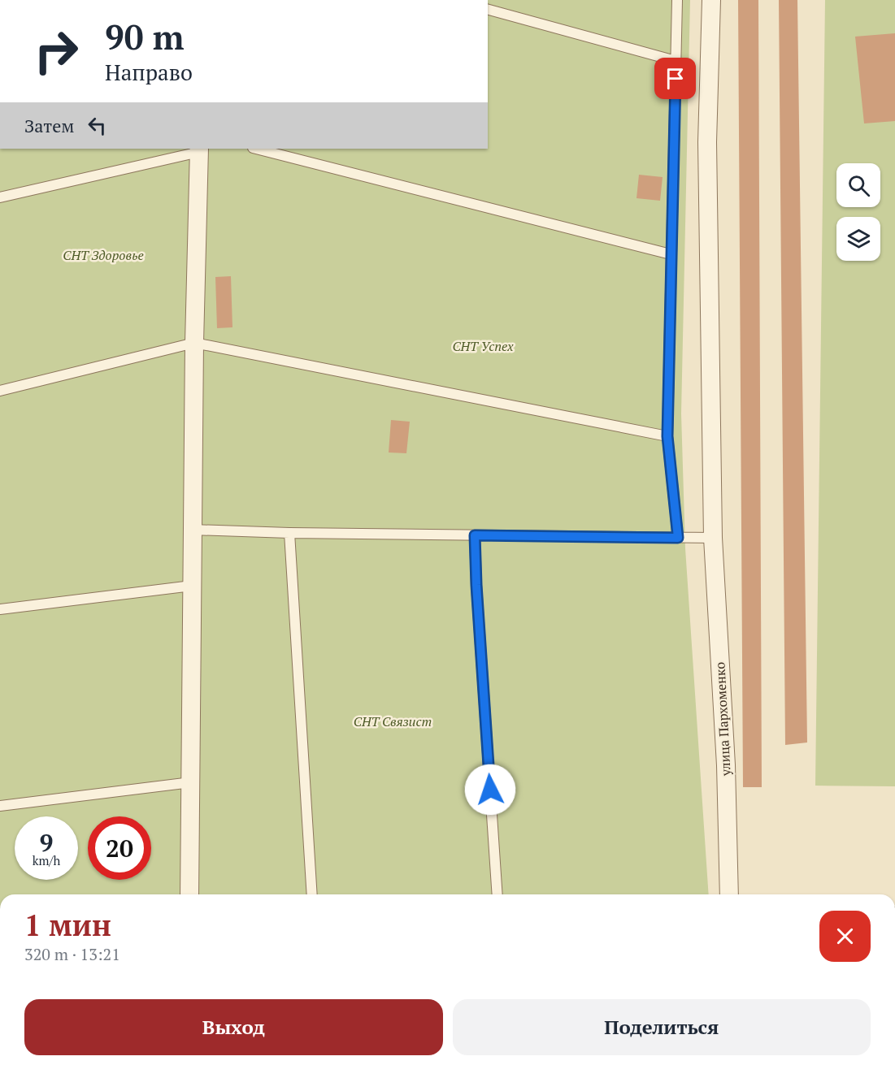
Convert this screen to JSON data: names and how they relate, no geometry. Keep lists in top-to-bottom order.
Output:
{
  "streets": {
    "street": ["улица Пархоменко"]
  },
  "parks": ["СНТ Здоровье", "СНТ Успех", "СНТ Связист"],
  "page": {
    "turn": ["90 m", "Направо"],
    "then": "Затем",
    "speed": "9 km/h",
    "limit": "20",
    "heading": ["1 мин", "320 m · 13:21"],
    "buttons": ["Выход", "Поделиться"]
  }
}
